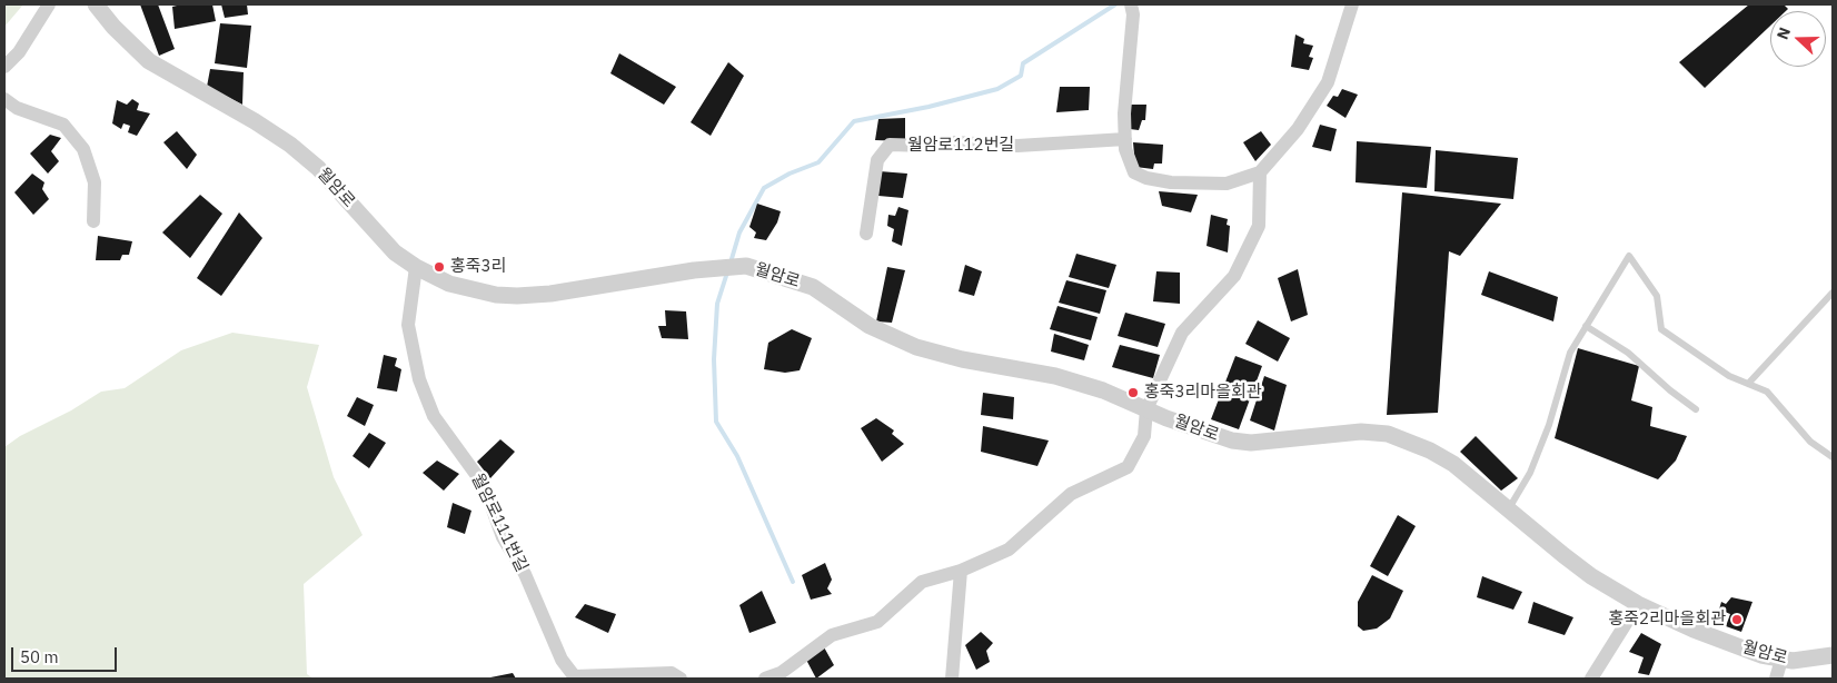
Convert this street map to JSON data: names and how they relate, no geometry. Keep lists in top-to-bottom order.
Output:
{
  "streets": {
    "street": ["월암로112번길", "월암로", "월암로111번길"]
  },
  "crossings": [
    ["월암로", "월암로111번길"]
  ],
  "places": ["홍죽3리", "홍죽3리마을회관", "홍죽2리마을회관"],
  "scale_bar": "50 m",
  "north": "left"
}
